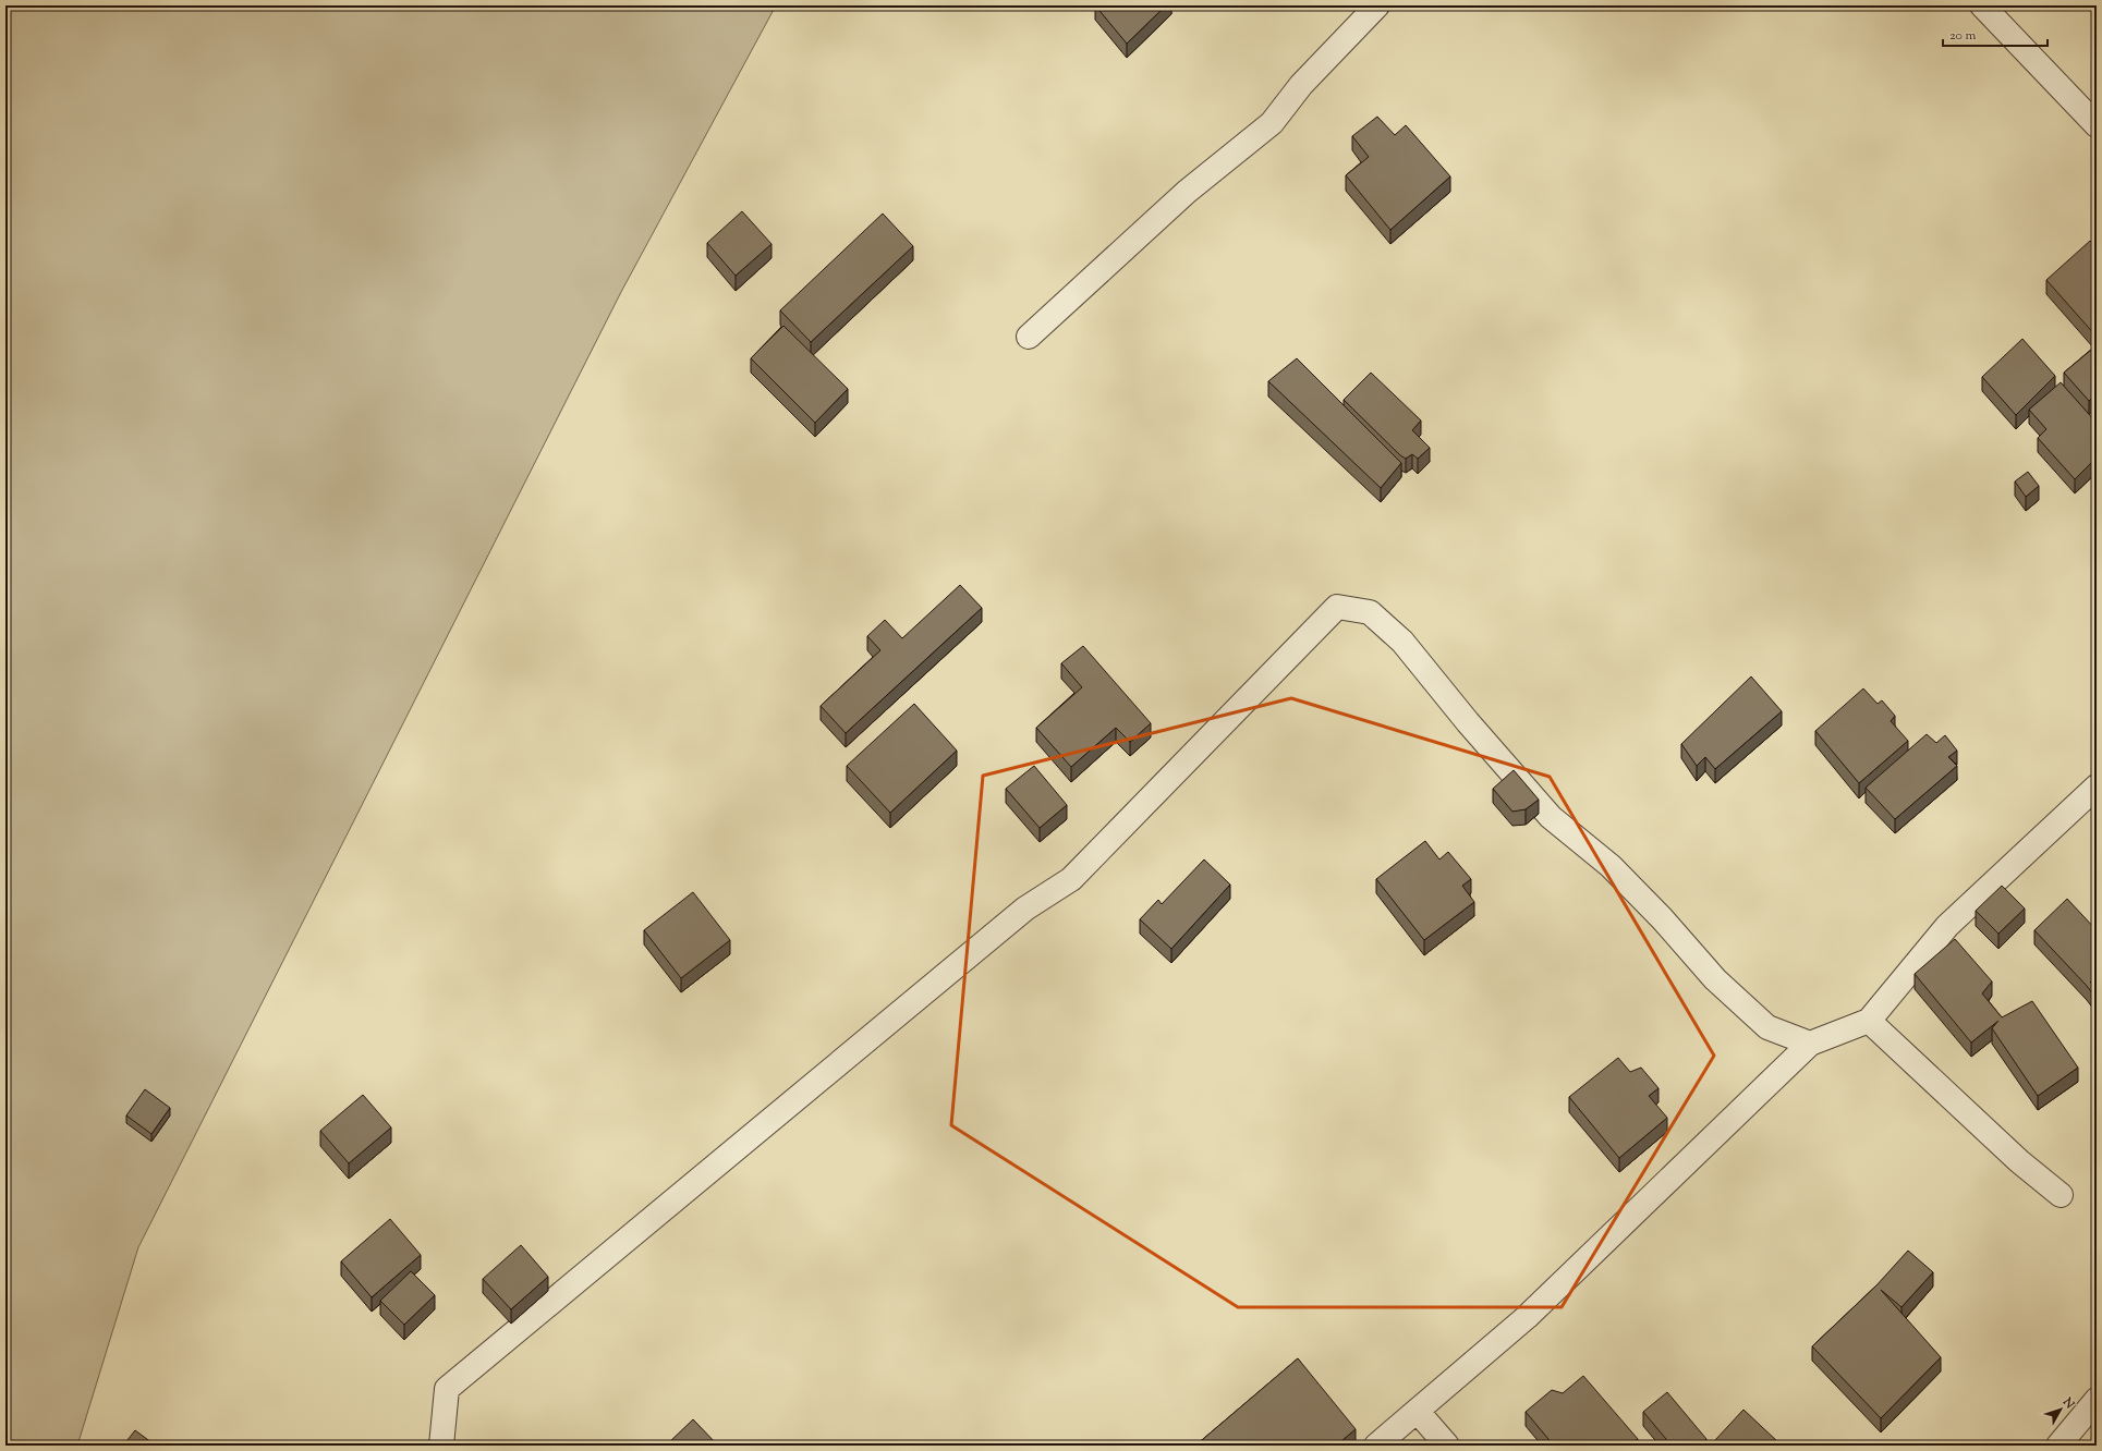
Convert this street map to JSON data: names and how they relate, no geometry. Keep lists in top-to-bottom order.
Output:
{
  "scale_bar": "20 m",
  "north": "top right"
}
